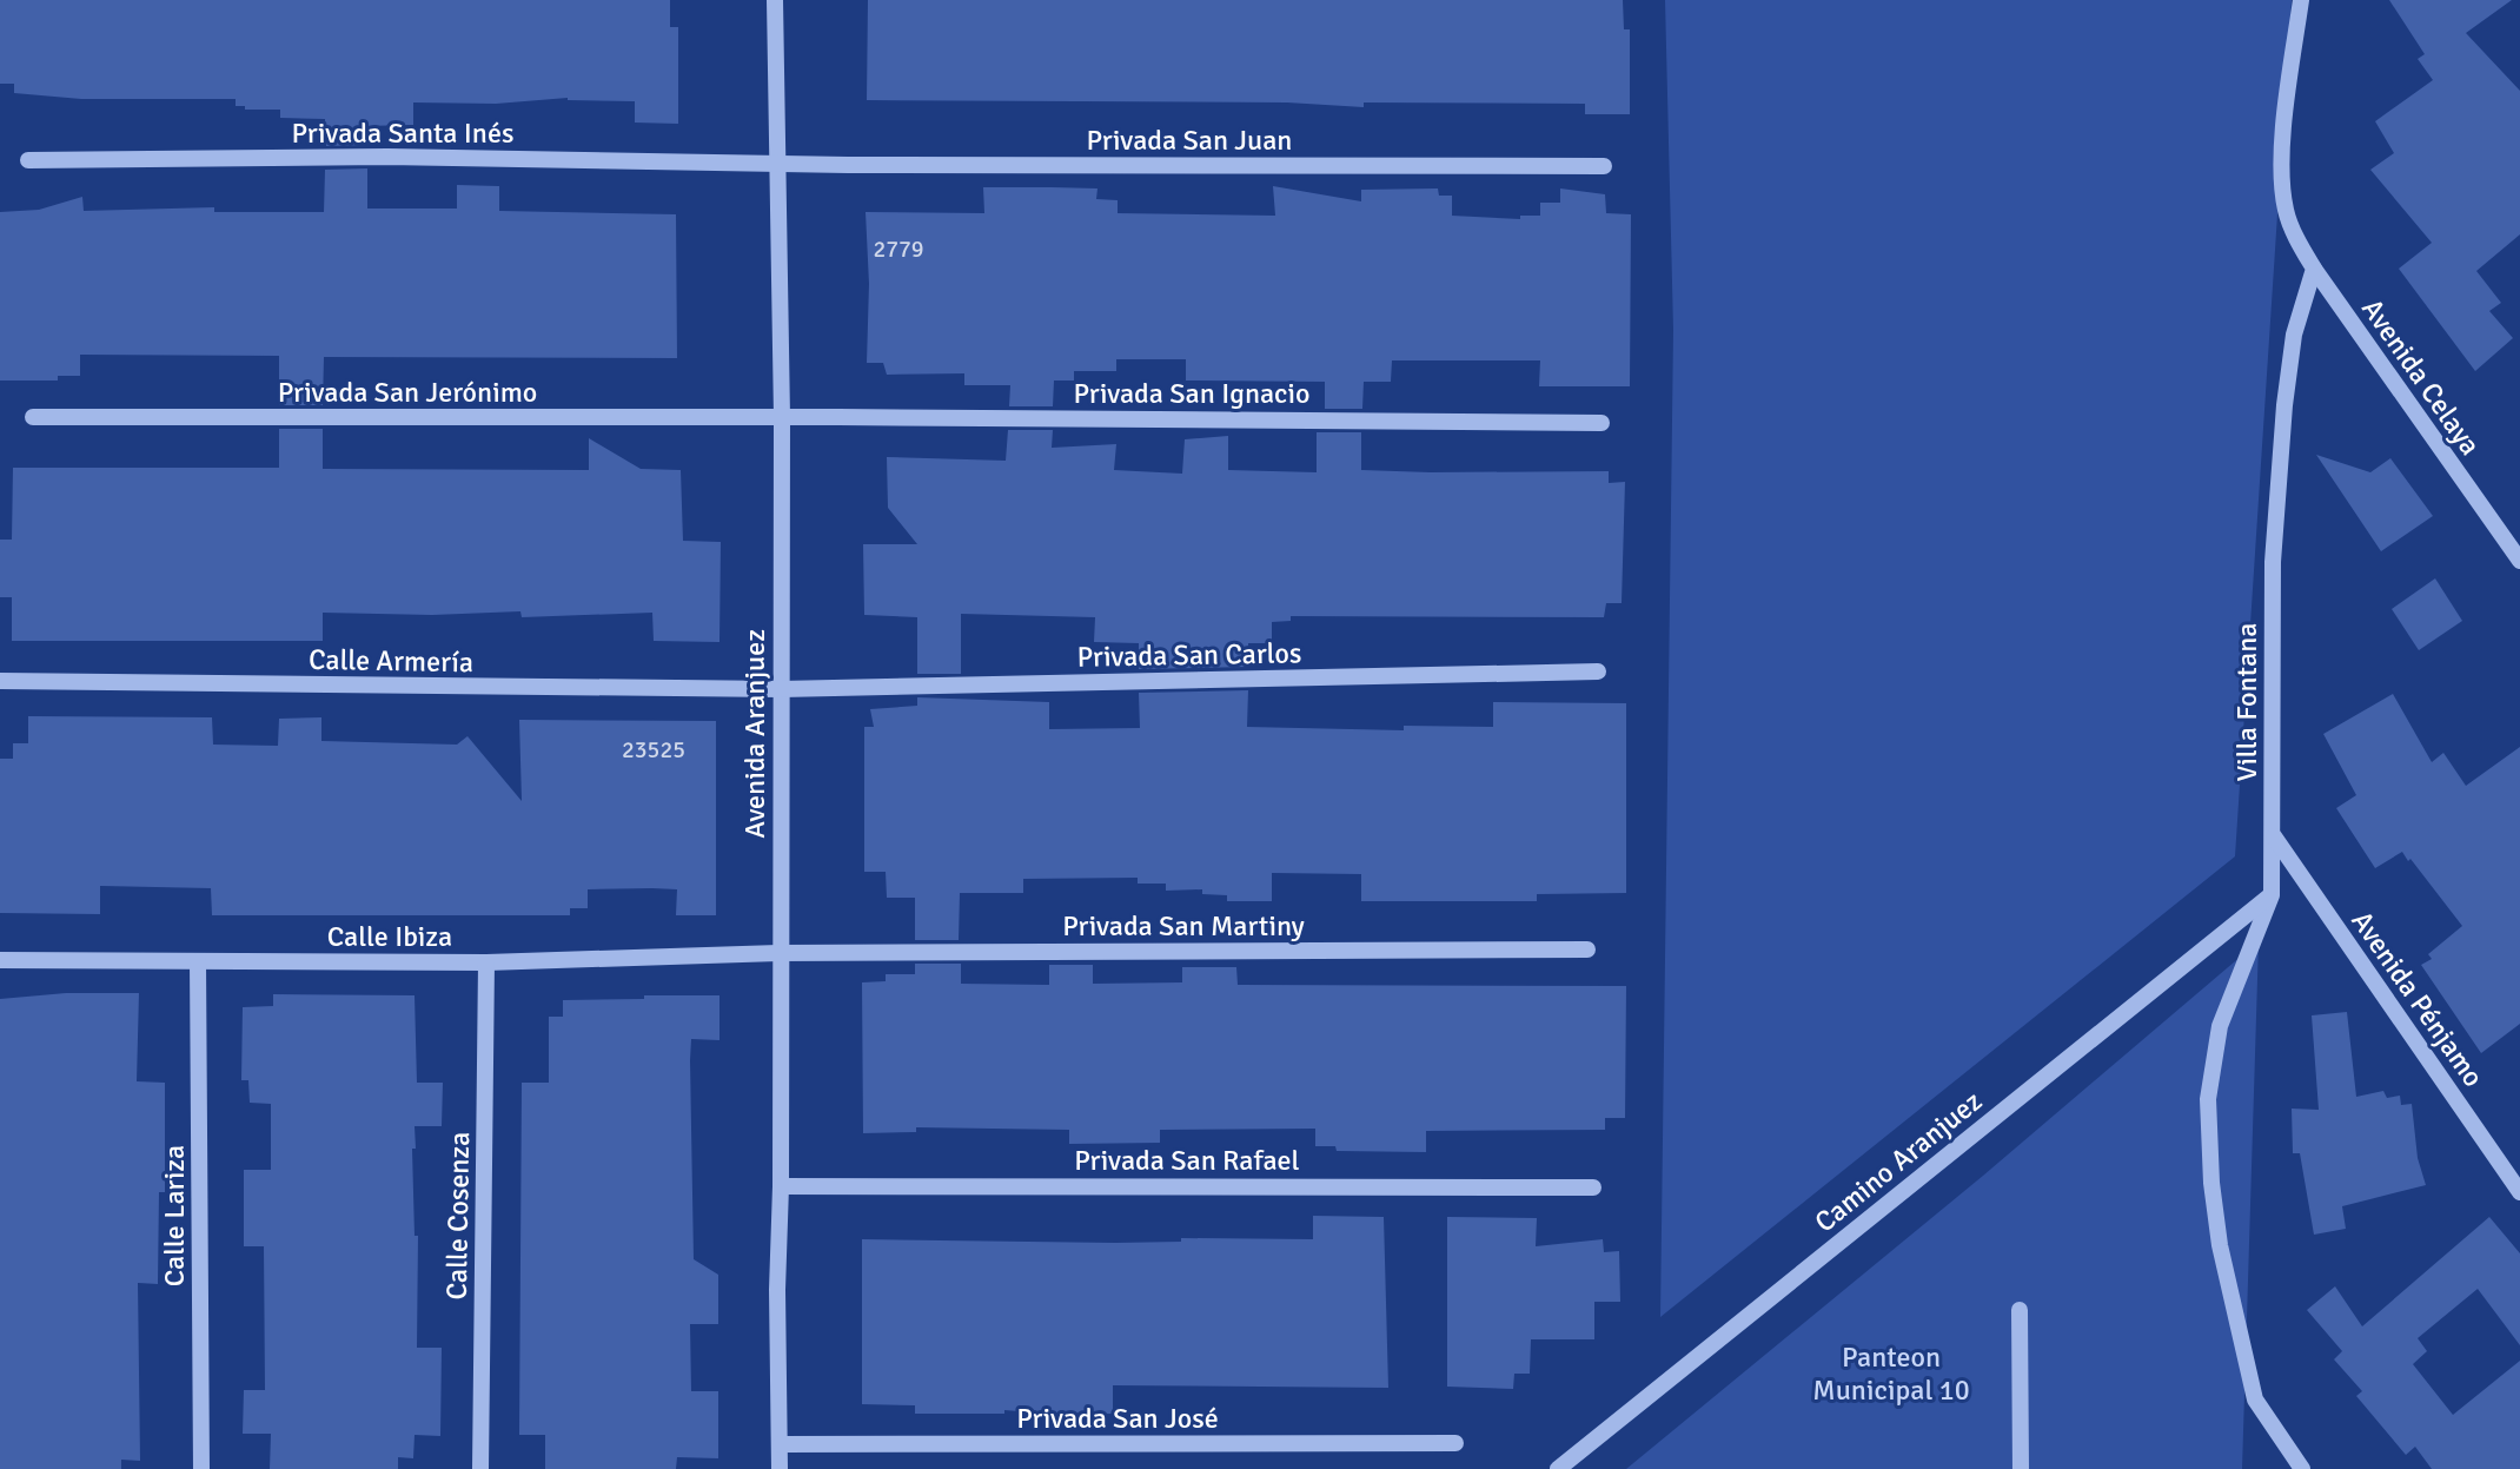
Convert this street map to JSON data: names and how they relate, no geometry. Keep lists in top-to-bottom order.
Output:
{
  "streets": {
    "street": [
      "Privada Santa Inés",
      "Privada San Juan",
      "Avenida Celaya",
      "Privada San Jerónimo",
      "Privada San Ignacio",
      "Privada San Carlos",
      "Calle Armería",
      "Villa Fontana",
      "Avenida Aranjuez",
      "Privada San Martiny",
      "Calle Ibiza",
      "Avenida Pénjamo",
      "Privada San Rafael",
      "Camino Aranjuez",
      "Calle Lariza",
      "Calle Cosenza",
      "Privada San José"
    ]
  },
  "crossings": [
    ["Privada Santa Inés", "Privada San Juan"],
    ["Privada Santa Inés", "Avenida Aranjuez"],
    ["Privada San Juan", "Avenida Aranjuez"],
    ["Avenida Celaya", "Villa Fontana"],
    ["Privada San Jerónimo", "Privada San Ignacio"],
    ["Privada San Jerónimo", "Avenida Aranjuez"],
    ["Privada San Ignacio", "Avenida Aranjuez"],
    ["Privada San Carlos", "Calle Armería"],
    ["Privada San Carlos", "Avenida Aranjuez"],
    ["Calle Armería", "Avenida Aranjuez"],
    ["Villa Fontana", "Avenida Pénjamo"],
    ["Villa Fontana", "Camino Aranjuez"],
    ["Avenida Aranjuez", "Privada San Martiny"],
    ["Avenida Aranjuez", "Calle Ibiza"],
    ["Avenida Aranjuez", "Privada San Rafael"],
    ["Avenida Aranjuez", "Privada San José"],
    ["Privada San Martiny", "Calle Ibiza"],
    ["Calle Ibiza", "Calle Lariza"],
    ["Calle Ibiza", "Calle Cosenza"]
  ],
  "parks": ["Panteon Municipal 10"],
  "house_numbers": ["2779", "23525"]
}
